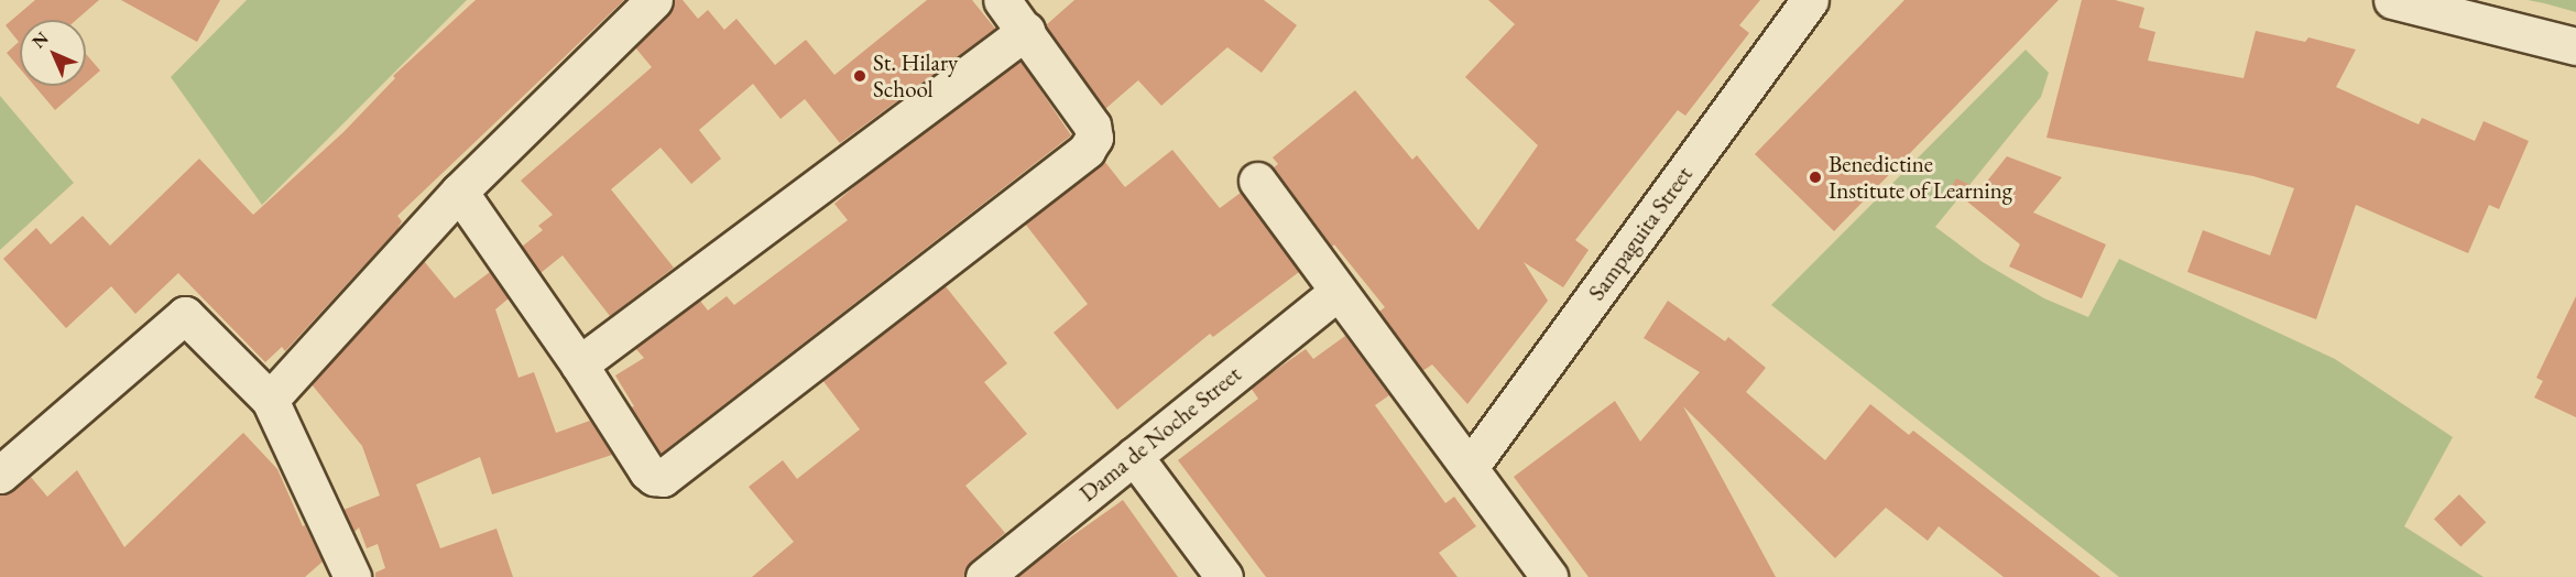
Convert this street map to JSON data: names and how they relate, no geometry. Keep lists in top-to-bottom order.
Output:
{
  "streets": {
    "street": ["Sampaguita Street", "Dama de Noche Street"]
  },
  "places": ["St. Hilary School", "Benedictine Institute of Learning"],
  "north": "top left"
}
